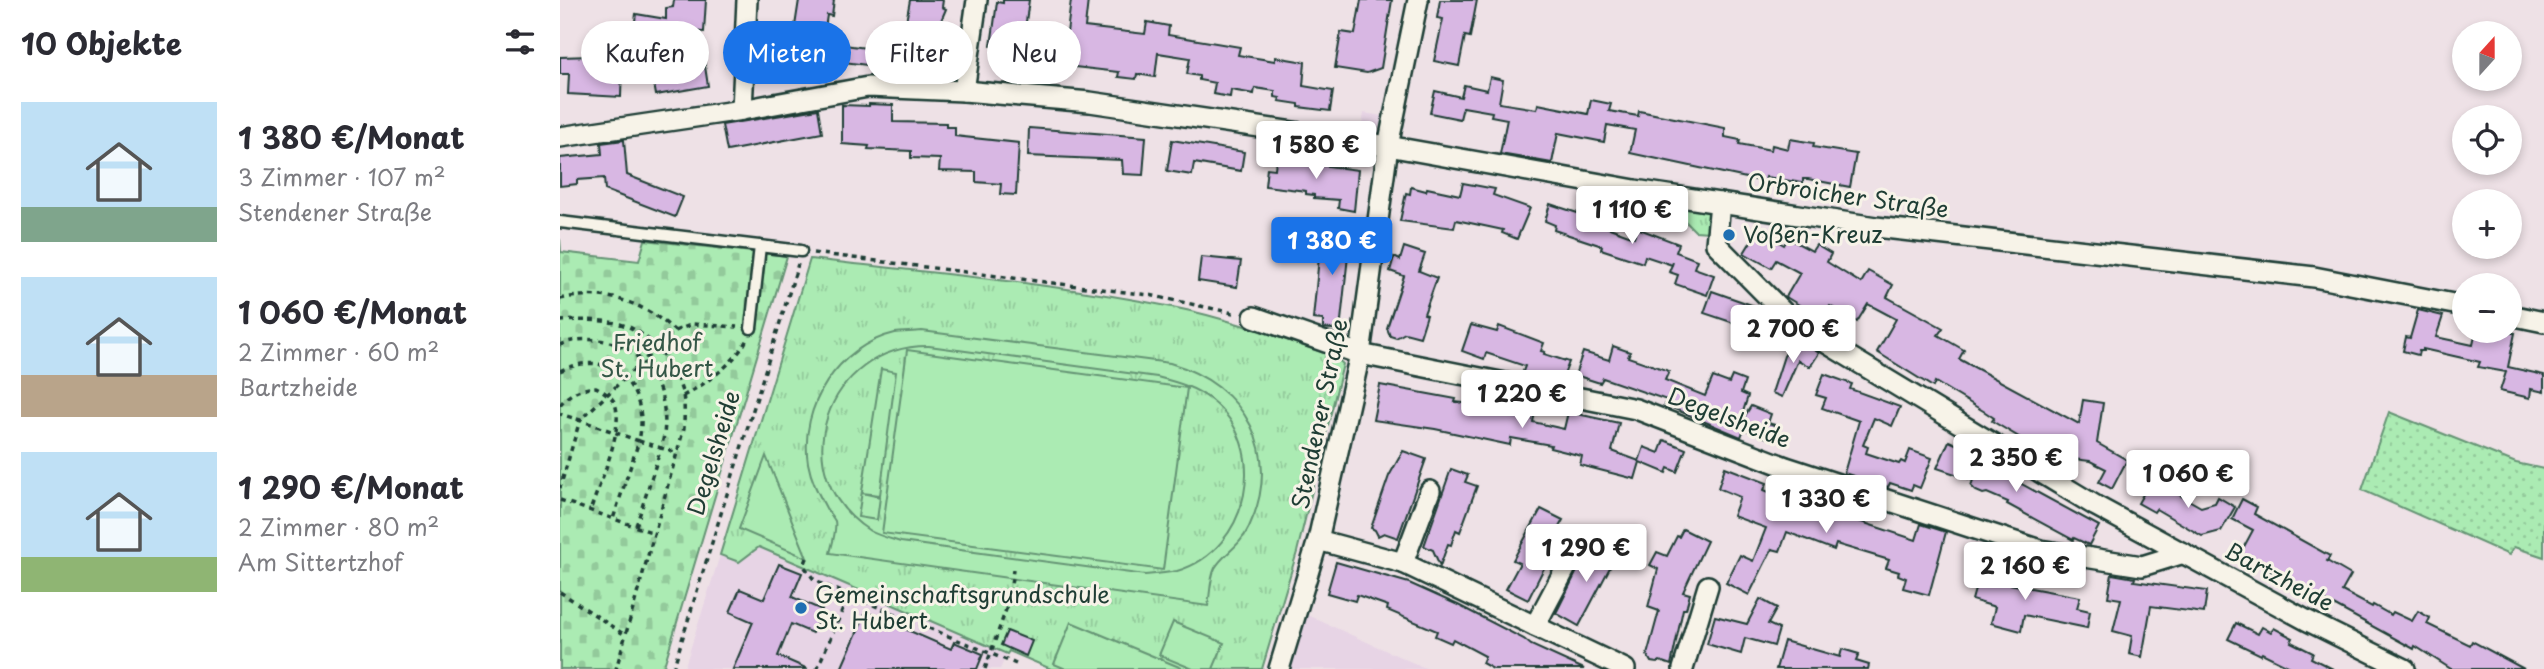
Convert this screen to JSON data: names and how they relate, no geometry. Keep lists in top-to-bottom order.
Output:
{
  "streets": {
    "street": [
      "Orbroicher Straße",
      "Stendener Straße",
      "Degelsheide",
      "Bartzheide"
    ]
  },
  "crossings": [
    ["Orbroicher Straße", "Stendener Straße"],
    ["Orbroicher Straße", "Bartzheide"],
    ["Stendener Straße", "Degelsheide"],
    ["Degelsheide", "Bartzheide"]
  ],
  "parks": ["Friedhof St. Hubert"],
  "places": ["Voßen-Kreuz", "Gemeinschaftsgrundschule St. Hubert"],
  "north": "top",
  "page": {
    "heading": "10 Objekte",
    "map_buttons": ["+", "−"],
    "chip": [
      "Kaufen",
      "Mieten",
      "Filter",
      "Neu"
    ],
    "list": [
      {
        "name": "1 380 €/Monat",
        "note": "3 Zimmer · 107 m² · Stendener Straße"
      },
      {
        "name": "1 060 €/Monat",
        "note": "2 Zimmer · 60 m² · Bartzheide"
      },
      {
        "name": "1 290 €/Monat",
        "note": "2 Zimmer · 80 m² · Am Sittertzhof"
      }
    ],
    "price": [
      "1 580 €",
      "1 110 €",
      "1 380 €",
      "2 700 €",
      "1 220 €",
      "2 350 €",
      "1 060 €",
      "1 330 €",
      "1 290 €",
      "2 160 €"
    ]
  }
}
